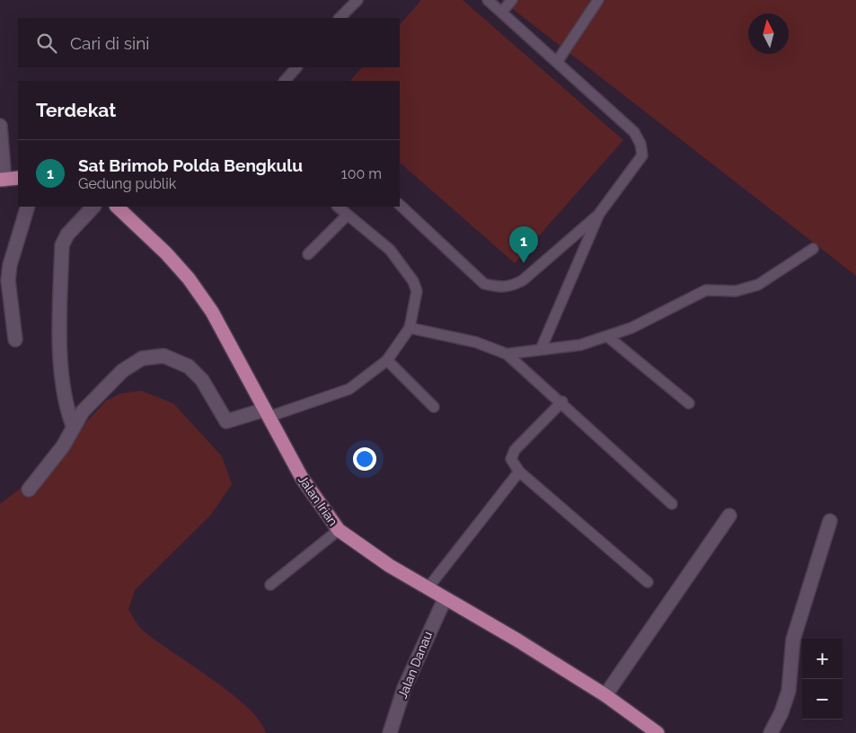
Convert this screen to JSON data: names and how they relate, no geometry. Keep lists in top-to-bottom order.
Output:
{
  "streets": {
    "main road": ["Jalan Irian"],
    "street": ["Jalan Danau"]
  },
  "crossings": [
    ["Jalan Irian", "Jalan Danau"]
  ],
  "north": "top",
  "page": {
    "search": "Cari di sini",
    "heading": "Terdekat",
    "list": [
      {
        "mark": "1",
        "name": "Sat Brimob Polda Bengkulu",
        "note": "Gedung publik",
        "value": "100 m"
      }
    ],
    "pins": "1",
    "map_buttons": ["+", "−"]
  }
}
